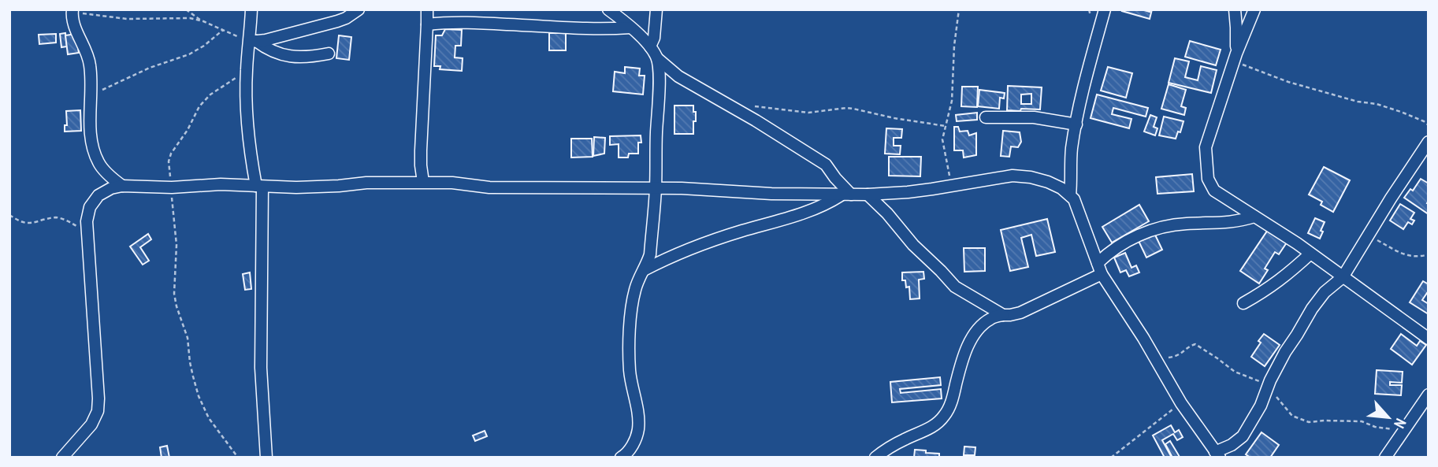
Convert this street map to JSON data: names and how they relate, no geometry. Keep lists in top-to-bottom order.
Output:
{
  "north": "bottom right"
}
